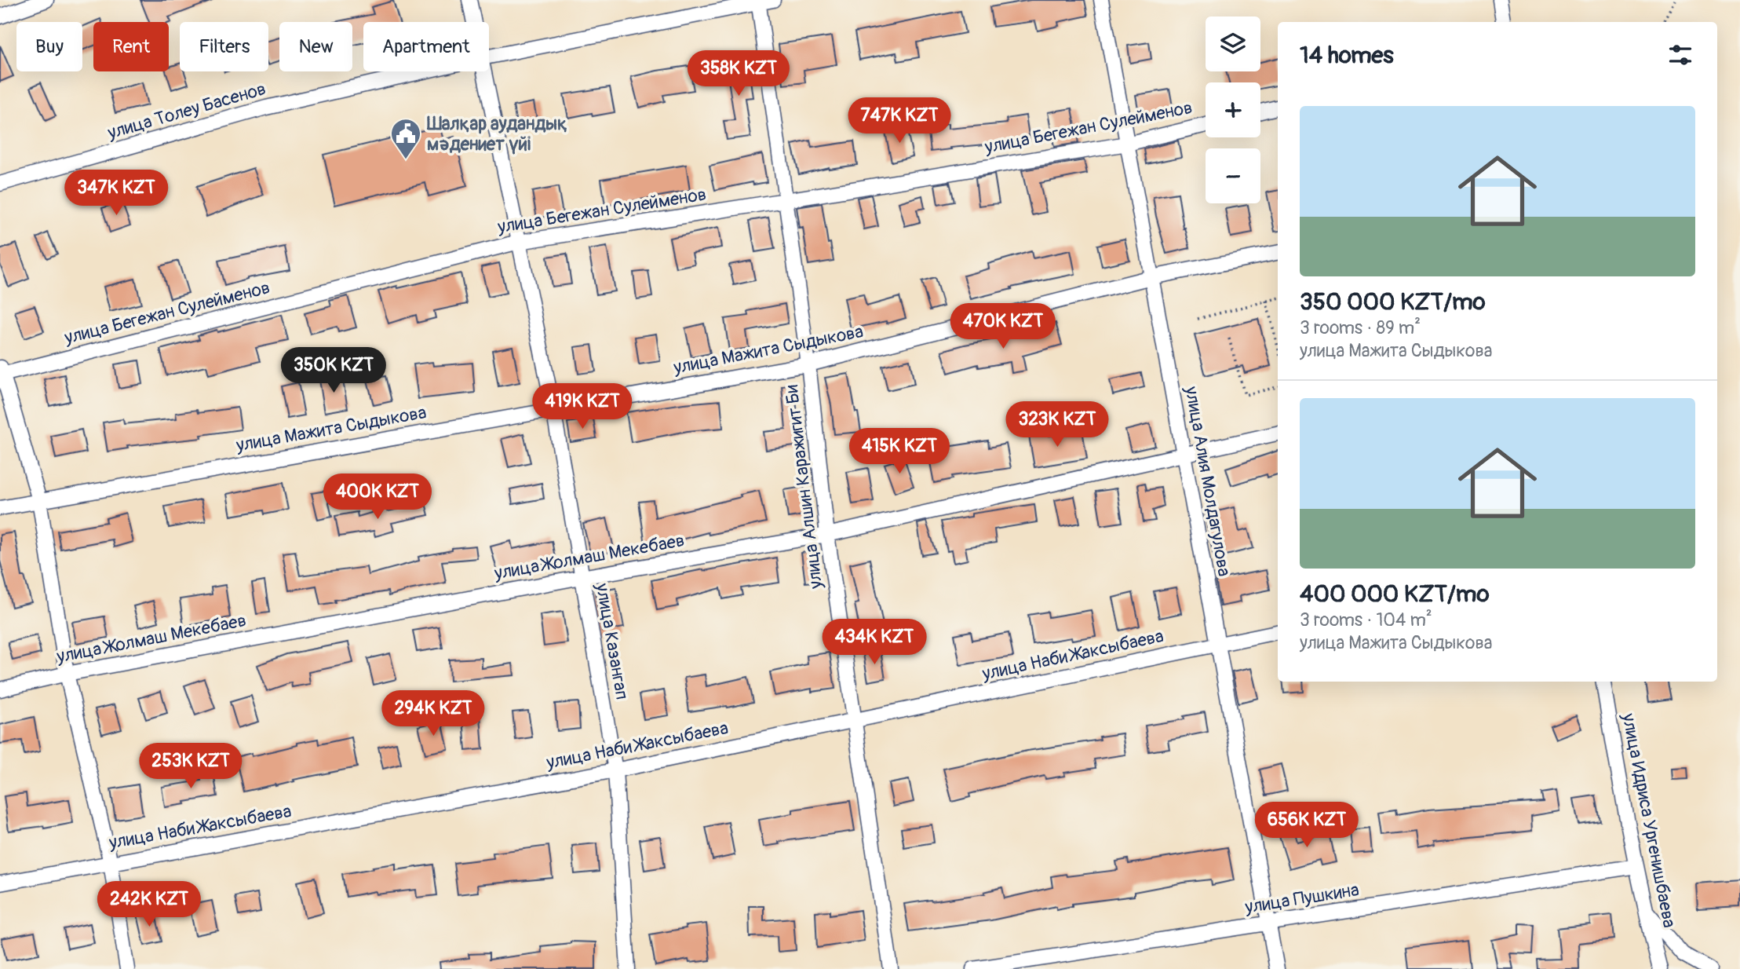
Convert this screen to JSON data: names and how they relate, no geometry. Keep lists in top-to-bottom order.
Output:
{
  "streets": {
    "street": [
      "улица Толеу Басенов",
      "улица Бегежан Сулейменов",
      "улица Мажита Сыдыкова",
      "улица Алия Молдагулова",
      "улица Алшин Каражигит Би",
      "улица Жолмаш Мекебаев",
      "улица Казангап",
      "улица Наби Жаксыбаева",
      "улица Идриса Ургенишбаева",
      "улица Пушкина"
    ]
  },
  "crossings": [
    ["улица Толеу Басенов", "улица Алшин Каражигит Би"],
    ["улица Бегежан Сулейменов", "улица Алия Молдагулова"],
    ["улица Бегежан Сулейменов", "улица Алшин Каражигит Би"],
    ["улица Бегежан Сулейменов", "улица Казангап"],
    ["улица Мажита Сыдыкова", "улица Алия Молдагулова"],
    ["улица Мажита Сыдыкова", "улица Алшин Каражигит Би"],
    ["улица Мажита Сыдыкова", "улица Казангап"],
    ["улица Алия Молдагулова", "улица Жолмаш Мекебаев"],
    ["улица Алия Молдагулова", "улица Наби Жаксыбаева"],
    ["улица Алия Молдагулова", "улица Пушкина"],
    ["улица Алшин Каражигит Би", "улица Жолмаш Мекебаев"],
    ["улица Алшин Каражигит Би", "улица Наби Жаксыбаева"],
    ["улица Жолмаш Мекебаев", "улица Казангап"],
    ["улица Казангап", "улица Наби Жаксыбаева"],
    ["улица Идриса Ургенишбаева", "улица Пушкина"]
  ],
  "places": {
    "public building": ["Шалқар аудандық мәдениет үйі"]
  },
  "page": {
    "map_buttons": ["+", "−"],
    "chip": [
      "Buy",
      "Rent",
      "Filters",
      "New",
      "Apartment"
    ],
    "heading": "14 homes",
    "price": [
      "358K KZT",
      "747K KZT",
      "347K KZT",
      "470K KZT",
      "350K KZT",
      "419K KZT",
      "323K KZT",
      "415K KZT",
      "400K KZT",
      "434K KZT",
      "294K KZT",
      "253K KZT",
      "656K KZT",
      "242K KZT"
    ],
    "list": [
      {
        "name": "350 000 KZT/mo",
        "note": "3 rooms · 89 m² · улица Мажита Сыдыкова"
      },
      {
        "name": "400 000 KZT/mo",
        "note": "3 rooms · 104 m² · улица Мажита Сыдыкова"
      }
    ]
  }
}
